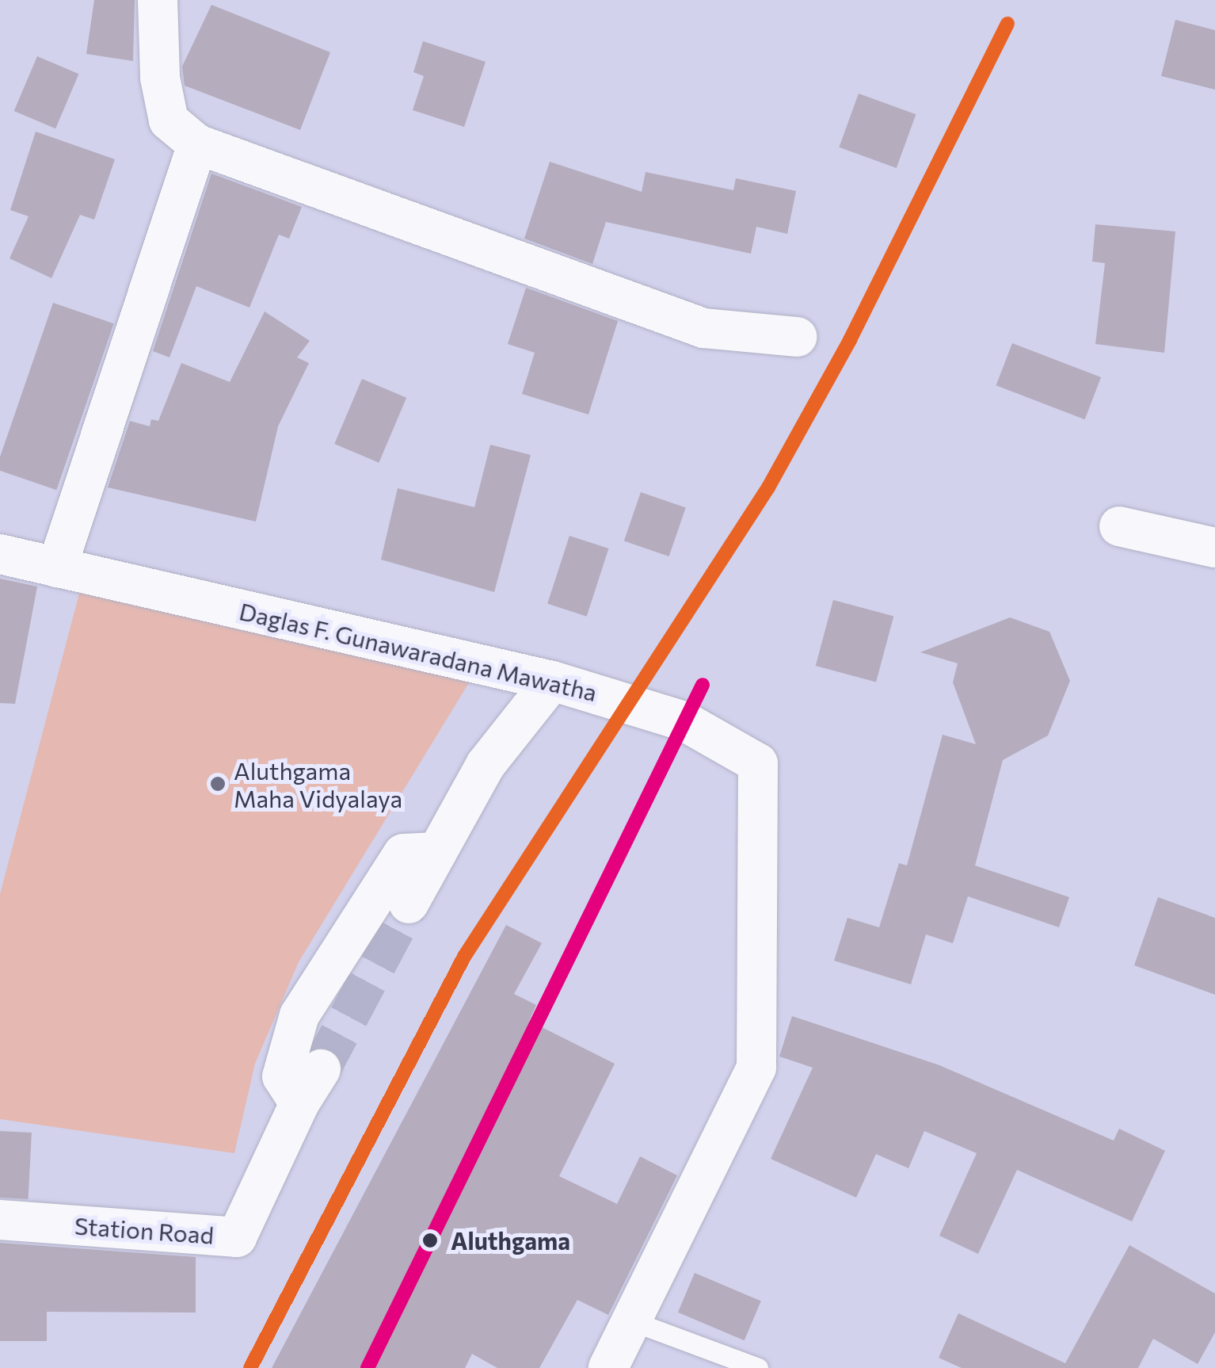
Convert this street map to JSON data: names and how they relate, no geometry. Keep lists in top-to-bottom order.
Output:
{
  "streets": {
    "street": ["Daglas F. Gunawaradana Mawatha", "Station Road"]
  },
  "places": ["Aluthgama Maha Vidyalaya", "Aluthgama"]
}
